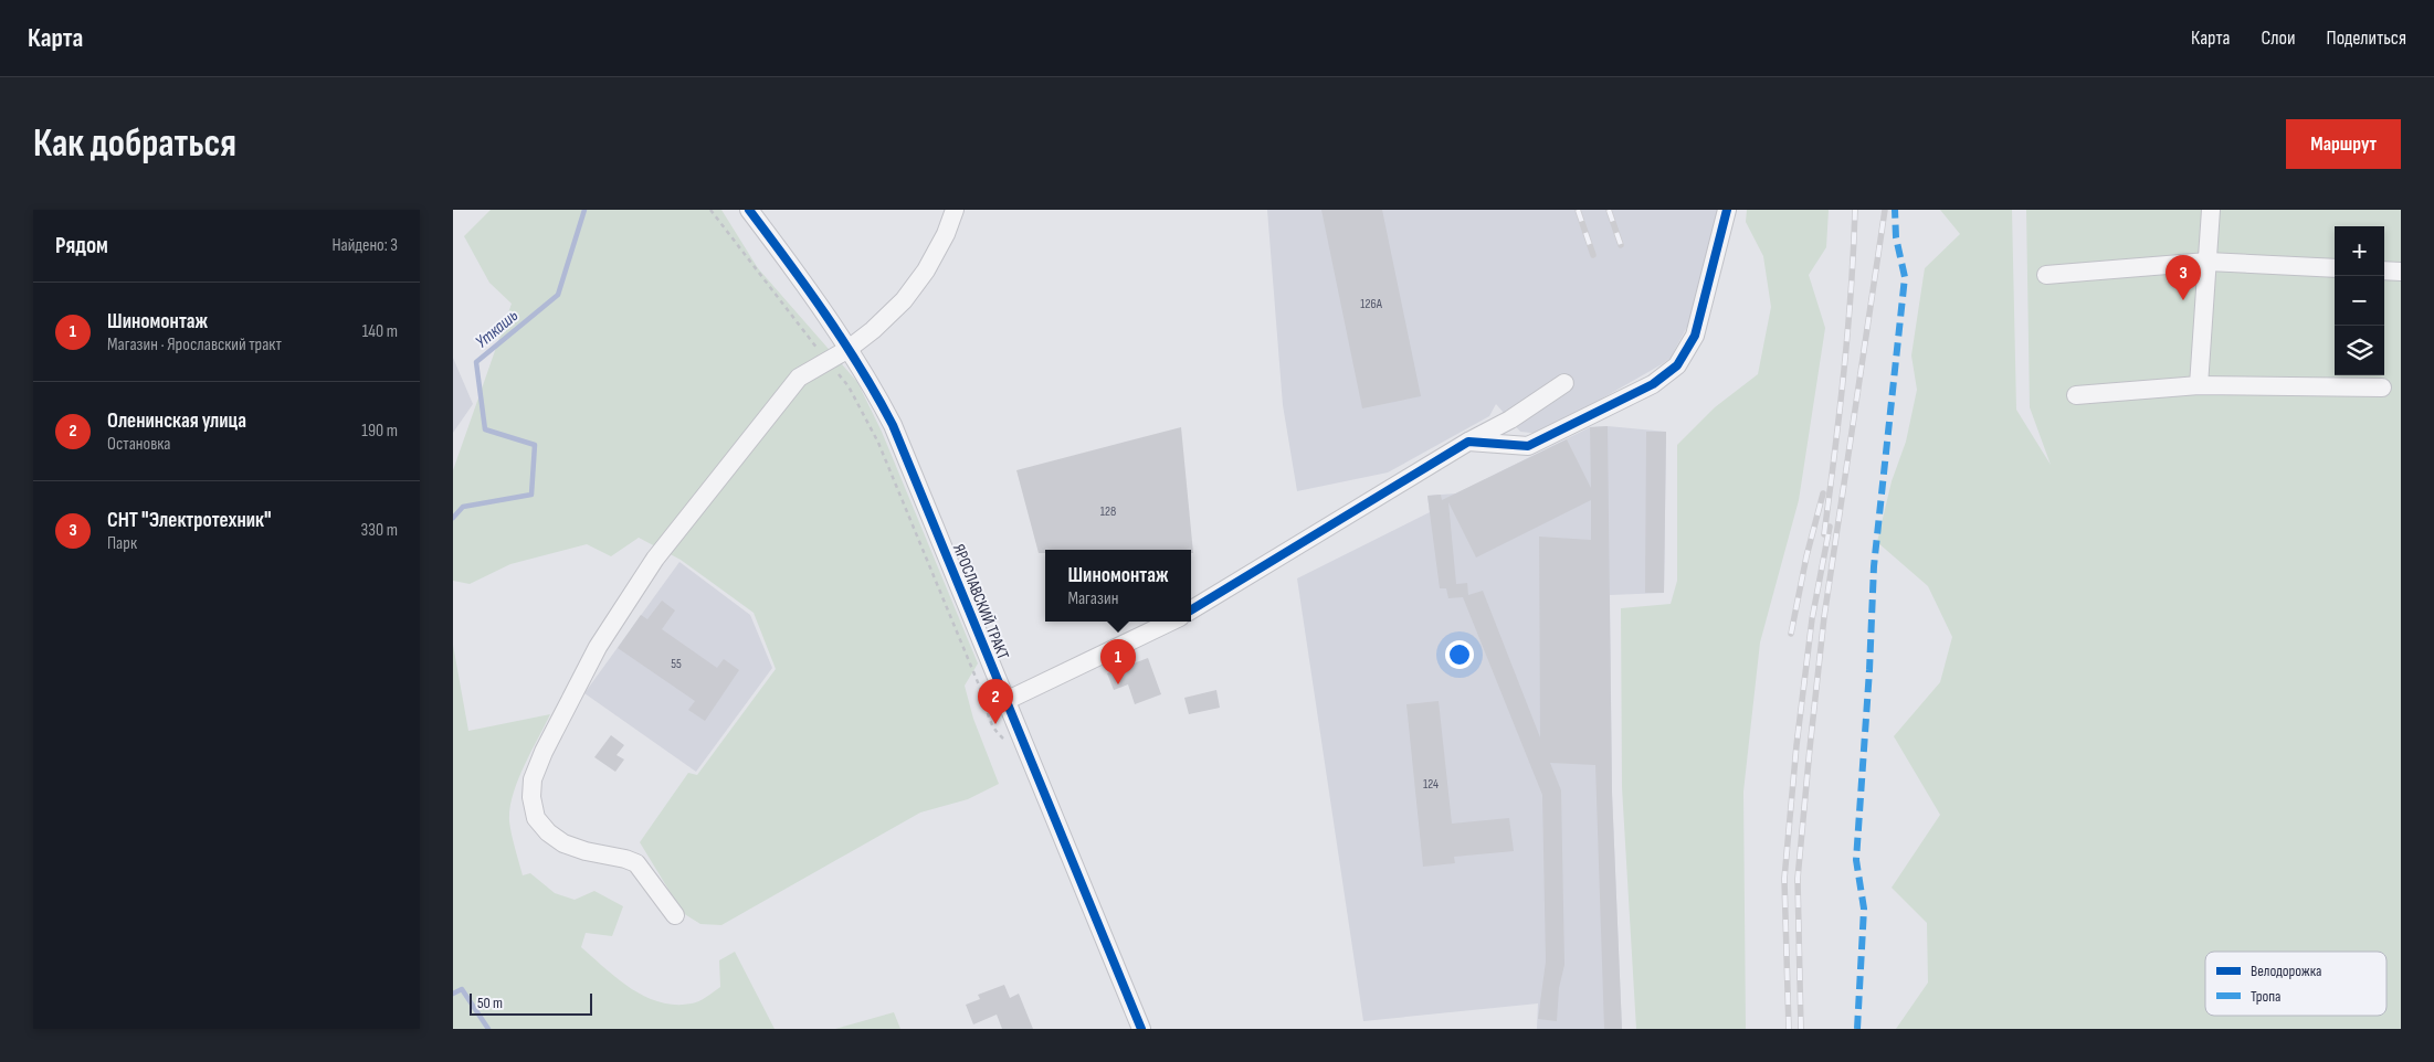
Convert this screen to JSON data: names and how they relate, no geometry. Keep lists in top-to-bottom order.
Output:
{
  "streets": {
    "street": ["ЯРОСЛАВСКИЙ ТРАКТ"]
  },
  "water": ["Уткашь"],
  "house_numbers": [
    "126А",
    "128",
    "55",
    "124"
  ],
  "legend": ["Велодорожка", "Тропа"],
  "scale_bar": "50 m",
  "page": {
    "header": "Карта",
    "nav": ["Карта", "Слои", "Поделиться"],
    "buttons": "Маршрут",
    "title": "Как добраться",
    "heading": ["Рядом", "Найдено: 3"],
    "map_buttons": ["+", "−"],
    "pins": ["3", "1", "2"],
    "list": [
      {
        "mark": "1",
        "name": "Шиномонтаж",
        "note": "Магазин · Ярославский тракт",
        "value": "140 m"
      },
      {
        "mark": "2",
        "name": "Оленинская улица",
        "note": "Остановка",
        "value": "190 m"
      },
      {
        "mark": "3",
        "name": "СНТ \"Электротехник\"",
        "note": "Парк",
        "value": "330 m"
      }
    ],
    "popup": ["Шиномонтаж", "Магазин"],
    "scale": "50 m"
  }
}
